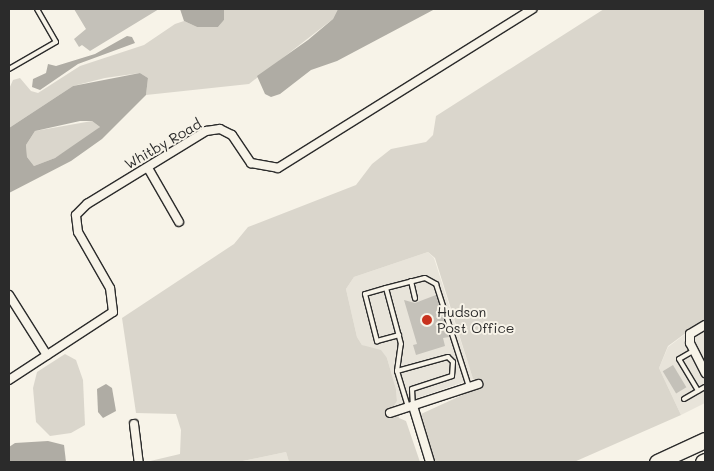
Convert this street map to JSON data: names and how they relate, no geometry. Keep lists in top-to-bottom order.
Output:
{
  "streets": {
    "street": ["Whitby Road"]
  },
  "places": ["Hudson Post Office"]
}
